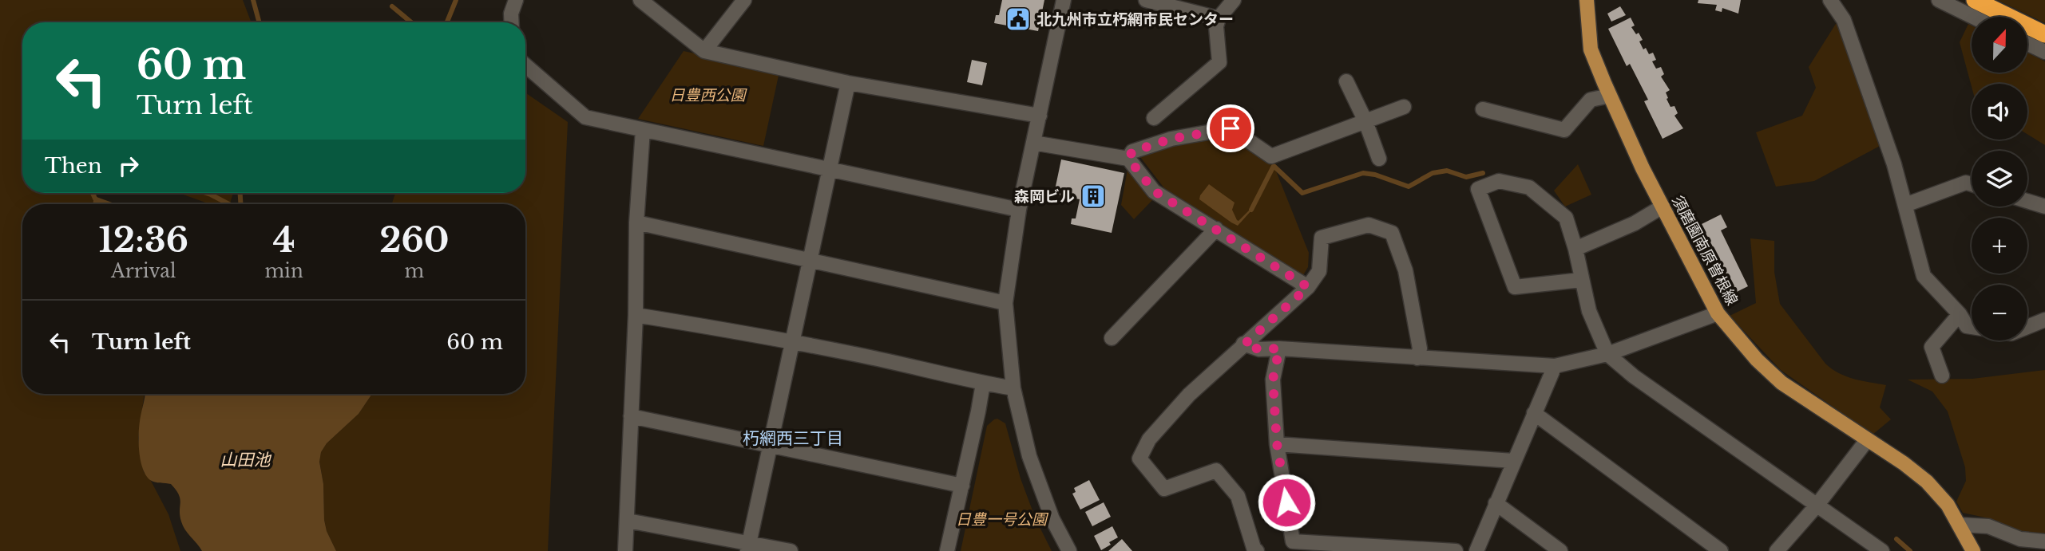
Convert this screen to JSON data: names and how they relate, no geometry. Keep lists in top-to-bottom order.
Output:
{
  "streets": {
    "main road": ["須磨園南原曽根線"]
  },
  "districts": ["朽網西三丁目"],
  "water": ["山田池"],
  "parks": ["日豊西公園", "日豊一号公園"],
  "places": {
    "public building": ["北九州市立朽網市民センター"],
    "building": ["森岡ビル"]
  },
  "north": "top",
  "page": {
    "map_buttons": ["+", "−"],
    "turn": ["60 m", "Turn left"],
    "then": "Then",
    "eta": [
      "12:36",
      "Arrival",
      "4",
      "min",
      "260",
      "m"
    ],
    "list": [
      {
        "name": "Turn left",
        "value": "60 m"
      }
    ]
  }
}
